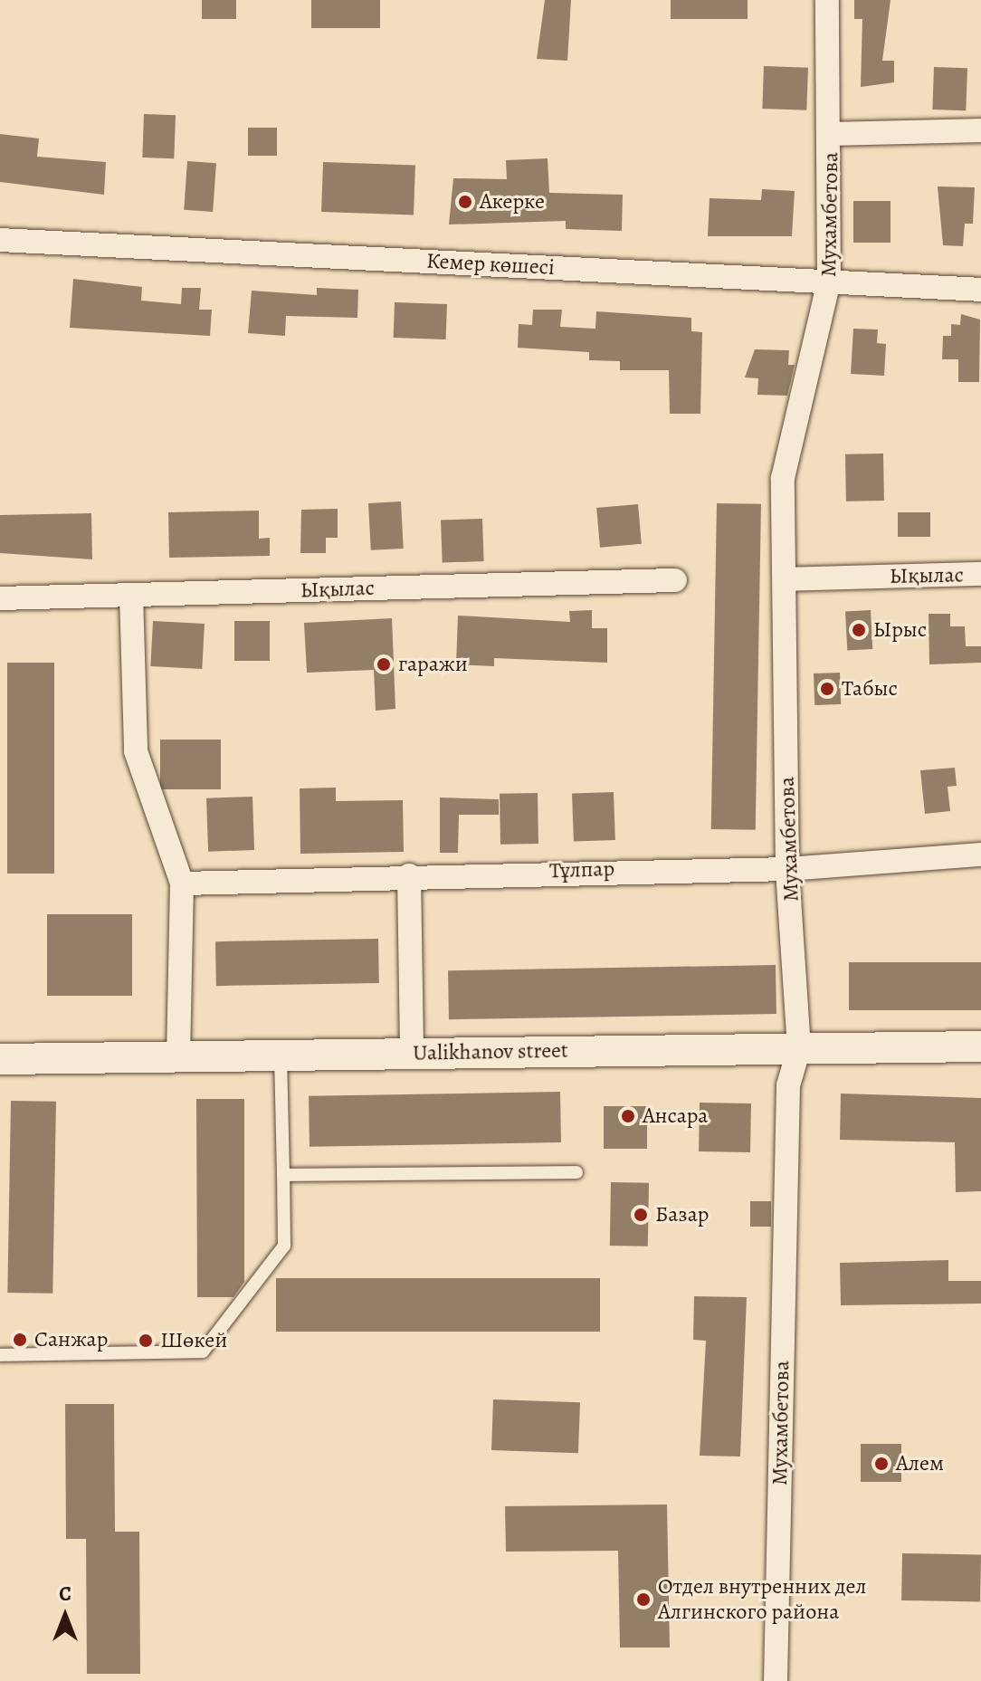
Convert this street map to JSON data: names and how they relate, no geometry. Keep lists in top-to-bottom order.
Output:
{
  "streets": {
    "street": [
      "Мухамбетова",
      "Кемер көшесі",
      "Ықылас",
      "Тұлпар",
      "Ualikhanov street"
    ]
  },
  "crossings": [
    ["Мухамбетова", "Кемер көшесі"],
    ["Мухамбетова", "Ықылас"],
    ["Мухамбетова", "Тұлпар"],
    ["Мухамбетова", "Ualikhanov street"]
  ],
  "places": [
    "Акерке",
    "Ырыс",
    "гаражи",
    "Табыс",
    "Ансара",
    "Базар",
    "Санжар",
    "Шөкей",
    "Алем",
    "Отдел внутренних дел Алгинского района"
  ],
  "north": "top"
}
